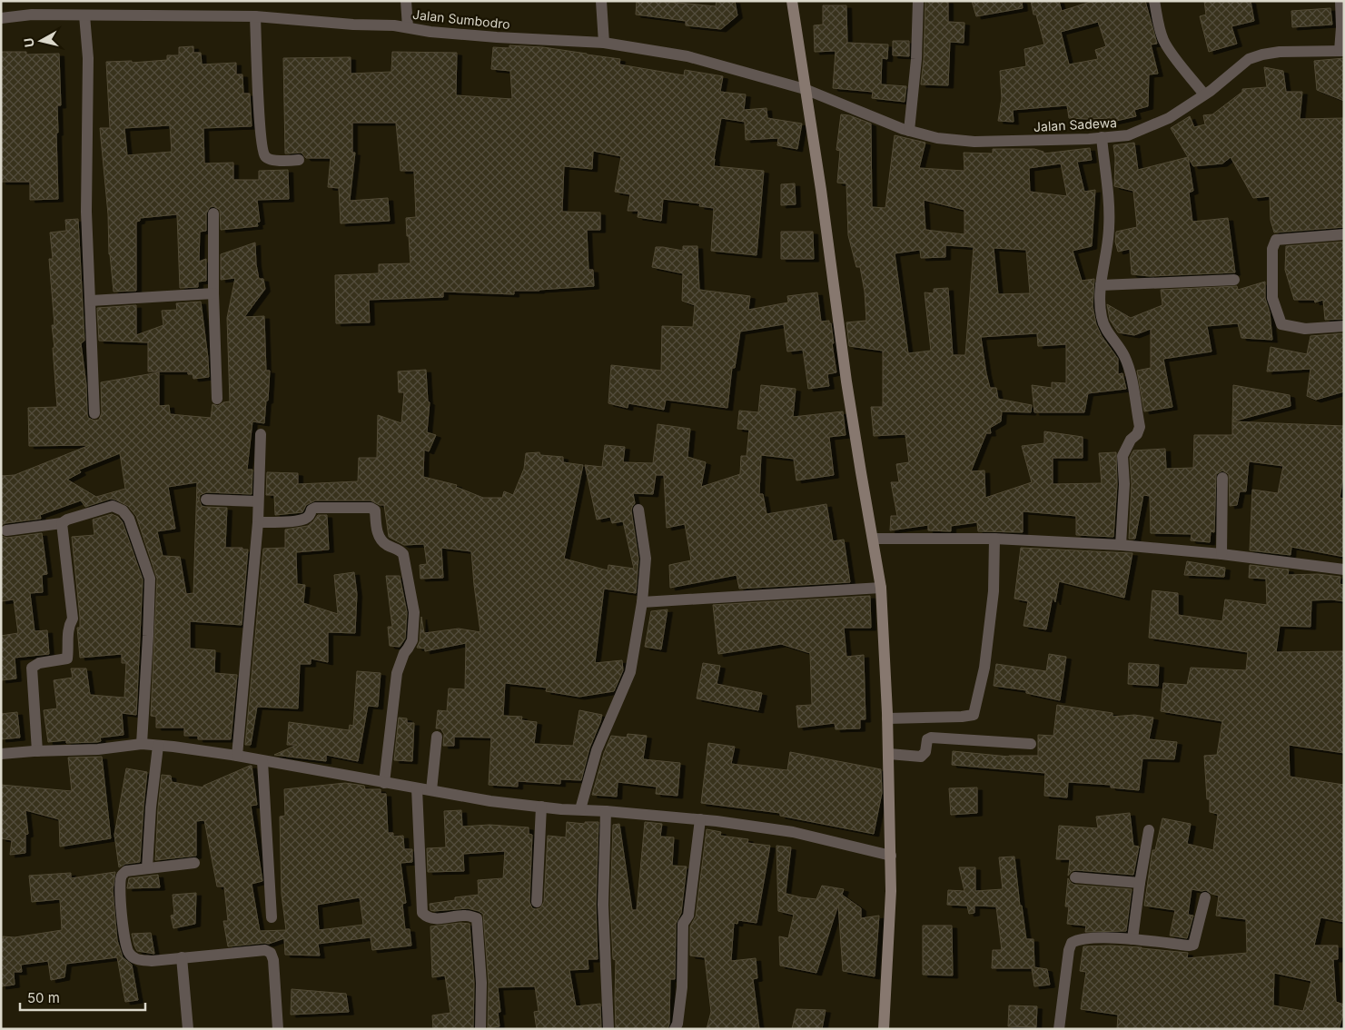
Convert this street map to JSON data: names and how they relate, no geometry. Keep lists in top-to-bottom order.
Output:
{
  "streets": {
    "street": ["Jalan Sumbodro", "Jalan Sadewa"]
  },
  "crossings": [
    ["Jalan Sumbodro", "Jalan Sadewa"]
  ],
  "scale_bar": "50 m",
  "north": "left"
}
